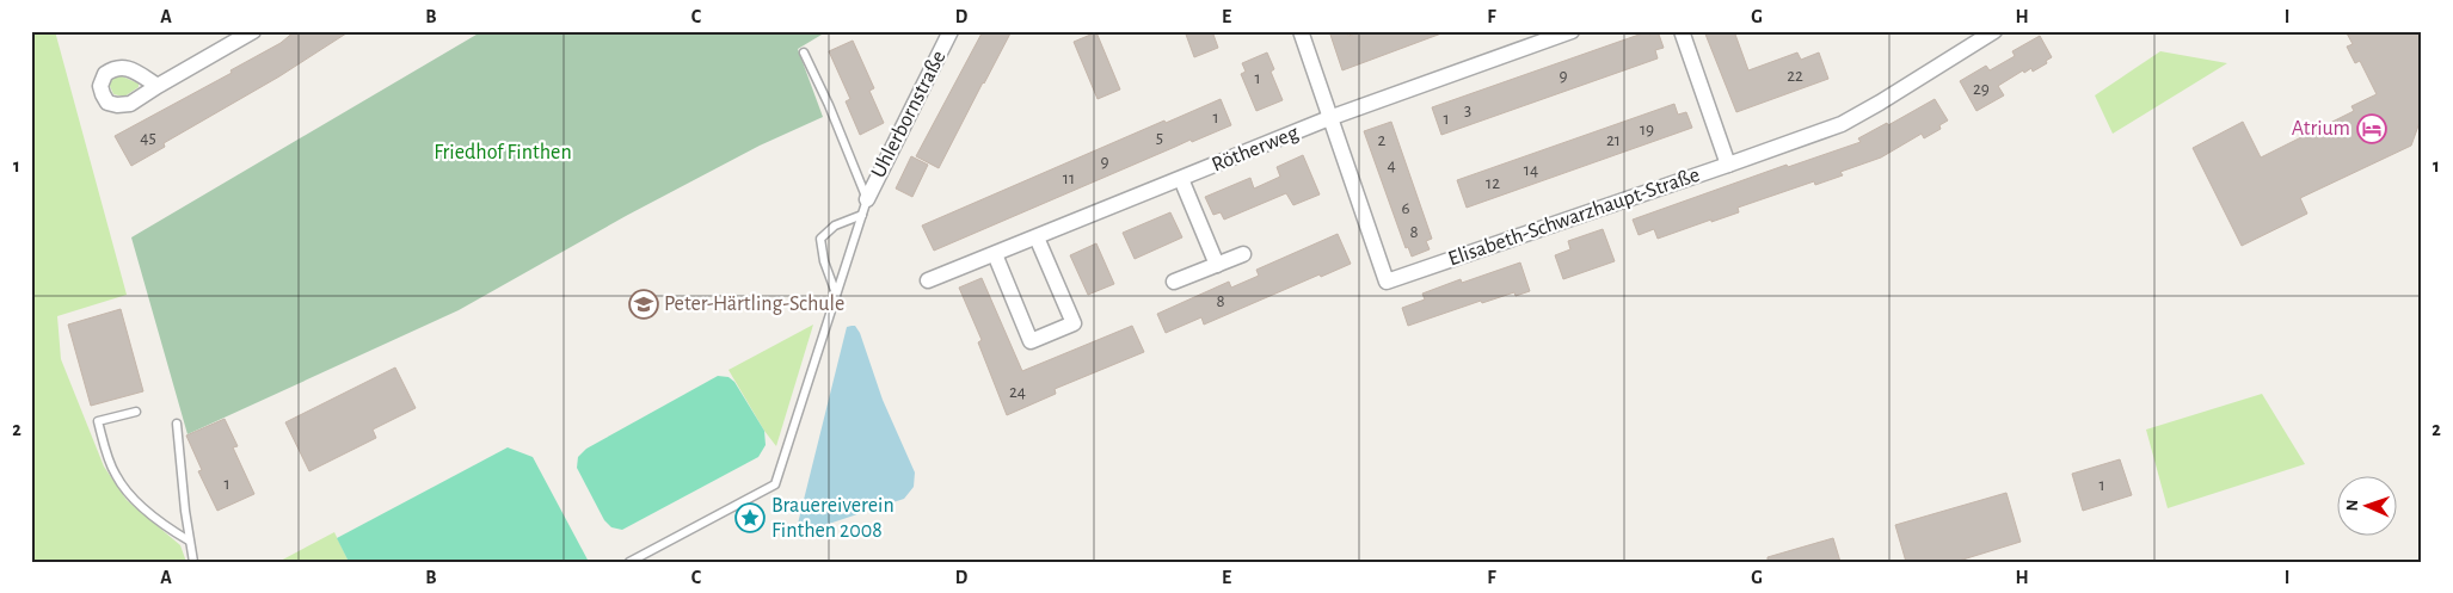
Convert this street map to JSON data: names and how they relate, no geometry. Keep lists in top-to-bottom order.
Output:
{
  "streets": {
    "street": ["Uhlerbornstraße", "Rötherweg", "Elisabeth-Schwarzhaupt-Straße"]
  },
  "crossings": [
    ["Rötherweg", "Elisabeth-Schwarzhaupt-Straße"]
  ],
  "parks": ["Friedhof Finthen"],
  "places": {
    "hotel": ["Atrium"],
    "school or university": ["Peter-Härtling-Schule"],
    "place": ["Brauereiverein Finthen 2008"]
  },
  "house_numbers": [
    "9",
    "22",
    "1",
    "29",
    "3",
    "1",
    "1",
    "19",
    "45",
    "5",
    "2",
    "21",
    "9",
    "4",
    "14",
    "11",
    "12",
    "6",
    "8",
    "8",
    "24",
    "1",
    "1"
  ],
  "north": "left",
  "grid": {
    "columns": [
      "A",
      "B",
      "C",
      "D",
      "E",
      "F",
      "G",
      "H",
      "I"
    ],
    "rows": ["1", "2"]
  }
}
